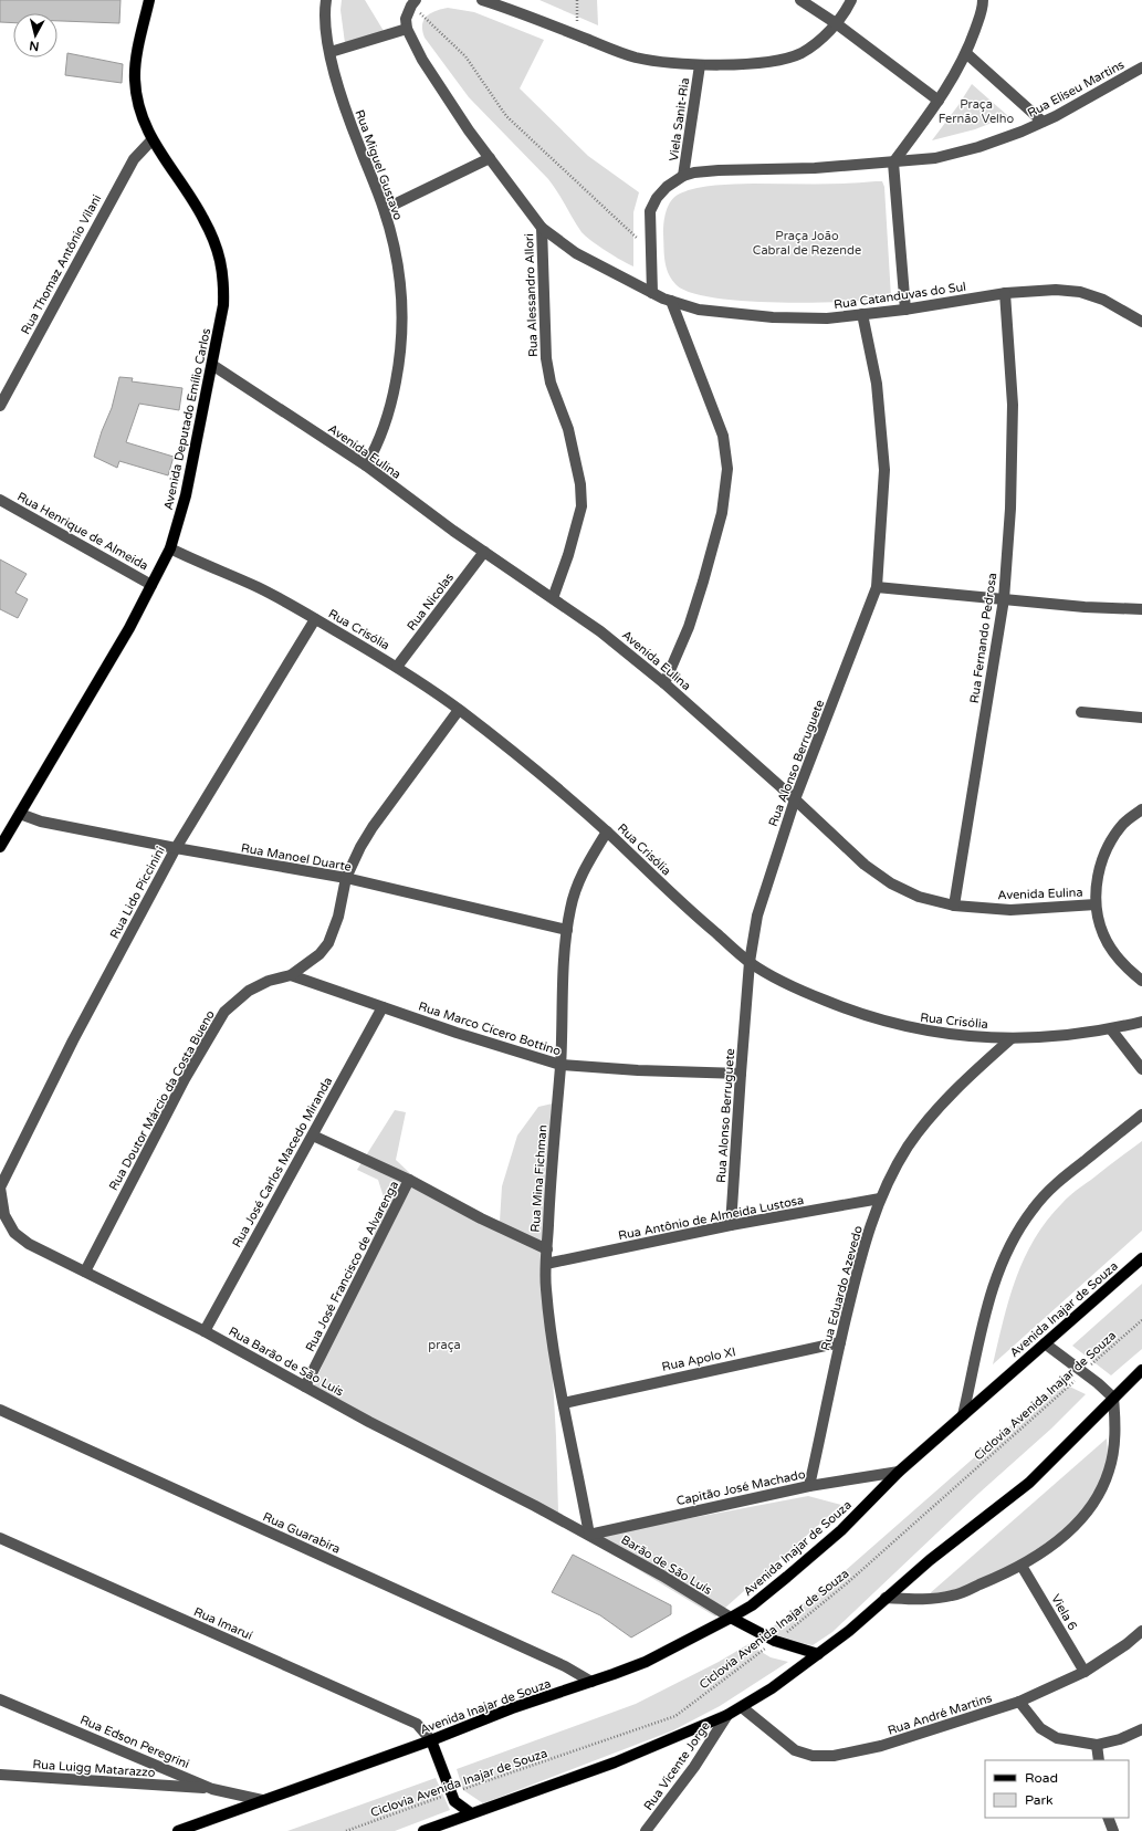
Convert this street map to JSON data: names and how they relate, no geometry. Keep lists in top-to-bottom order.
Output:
{
  "streets": {
    "main road": ["Avenida Deputado Emílio Carlos", "Avenida Inajar de Souza"],
    "street": [
      "Rua Eliseu Martins",
      "Viela Sanit-Ria",
      "Rua Miguel Gustavo",
      "Rua Thomaz Antônio Vilani",
      "Rua Alessandro Allori",
      "Rua Catanduvas do Sul",
      "Avenida Eulina",
      "Rua Henrique de Almeida",
      "Rua Nicolas",
      "Rua Crisólia",
      "Rua Fernando Pedrosa",
      "Rua Alonso Berruguete",
      "Rua Manoel Duarte",
      "Rua Lido Piccinini",
      "Rua Marco Cícero Bottino",
      "Rua Doutor Márcio da Costa Bueno",
      "Rua José Carlos Macedo Miranda",
      "Rua Mina Fichman",
      "Rua Antônio de Almeida Lustosa",
      "Rua José Francisco de Alvarenga",
      "Rua Eduardo Azevedo",
      "Rua Apolo XI",
      "Rua Barão de São Luís",
      "Capitão José Machado",
      "Rua Guarabira",
      "Barão de São Luís",
      "Viela 6",
      "Rua Imaruí",
      "Rua André Martins",
      "Rua Edson Peregrini",
      "Rua Vicente Jorge",
      "Rua Luigg Matarazzo"
    ],
    "path": ["Ciclovia Avenida Inajar de Souza"]
  },
  "crossings": [
    ["Rua Eliseu Martins", "Viela Sanit-Ria"],
    ["Rua Miguel Gustavo", "Avenida Eulina"],
    ["Rua Thomaz Antônio Vilani", "Avenida Deputado Emílio Carlos"],
    ["Rua Alessandro Allori", "Rua Catanduvas do Sul"],
    ["Rua Alessandro Allori", "Avenida Eulina"],
    ["Rua Catanduvas do Sul", "Rua Fernando Pedrosa"],
    ["Rua Catanduvas do Sul", "Rua Alonso Berruguete"],
    ["Avenida Deputado Emílio Carlos", "Avenida Eulina"],
    ["Avenida Deputado Emílio Carlos", "Rua Henrique de Almeida"],
    ["Avenida Deputado Emílio Carlos", "Rua Crisólia"],
    ["Avenida Deputado Emílio Carlos", "Rua Manoel Duarte"],
    ["Avenida Eulina", "Rua Nicolas"],
    ["Avenida Eulina", "Rua Fernando Pedrosa"],
    ["Avenida Eulina", "Rua Alonso Berruguete"],
    ["Rua Nicolas", "Rua Crisólia"],
    ["Rua Crisólia", "Rua Alonso Berruguete"],
    ["Rua Crisólia", "Rua Lido Piccinini"],
    ["Rua Crisólia", "Rua Doutor Márcio da Costa Bueno"],
    ["Rua Crisólia", "Rua Mina Fichman"],
    ["Rua Crisólia", "Rua Eduardo Azevedo"],
    ["Rua Alonso Berruguete", "Rua Marco Cícero Bottino"],
    ["Rua Alonso Berruguete", "Rua Antônio de Almeida Lustosa"],
    ["Rua Manoel Duarte", "Rua Lido Piccinini"],
    ["Rua Manoel Duarte", "Rua Doutor Márcio da Costa Bueno"],
    ["Rua Manoel Duarte", "Rua Mina Fichman"],
    ["Rua Lido Piccinini", "Rua Barão de São Luís"],
    ["Rua Marco Cícero Bottino", "Rua Doutor Márcio da Costa Bueno"],
    ["Rua Marco Cícero Bottino", "Rua José Carlos Macedo Miranda"],
    ["Rua Marco Cícero Bottino", "Rua Mina Fichman"],
    ["Rua Doutor Márcio da Costa Bueno", "Rua Barão de São Luís"],
    ["Rua José Carlos Macedo Miranda", "Rua Barão de São Luís"],
    ["Rua Mina Fichman", "Rua Antônio de Almeida Lustosa"],
    ["Rua Mina Fichman", "Rua Apolo XI"],
    ["Rua Mina Fichman", "Rua Barão de São Luís"],
    ["Rua Mina Fichman", "Capitão José Machado"],
    ["Rua Mina Fichman", "Barão de São Luís"],
    ["Rua Antônio de Almeida Lustosa", "Rua Eduardo Azevedo"],
    ["Rua José Francisco de Alvarenga", "Rua Barão de São Luís"],
    ["Rua Eduardo Azevedo", "Rua Apolo XI"],
    ["Rua Eduardo Azevedo", "Capitão José Machado"],
    ["Avenida Inajar de Souza", "Capitão José Machado"],
    ["Avenida Inajar de Souza", "Rua Guarabira"],
    ["Avenida Inajar de Souza", "Barão de São Luís"],
    ["Avenida Inajar de Souza", "Rua Imaruí"],
    ["Avenida Inajar de Souza", "Rua Edson Peregrini"],
    ["Rua Barão de São Luís", "Capitão José Machado"],
    ["Rua Barão de São Luís", "Barão de São Luís"],
    ["Capitão José Machado", "Barão de São Luís"],
    ["Viela 6", "Rua André Martins"],
    ["Rua Edson Peregrini", "Rua Luigg Matarazzo"]
  ],
  "parks": ["Praça Fernão Velho", "Praça João Cabral de Rezende", "praça"],
  "legend": ["Road", "Park"],
  "north": "bottom"
}
